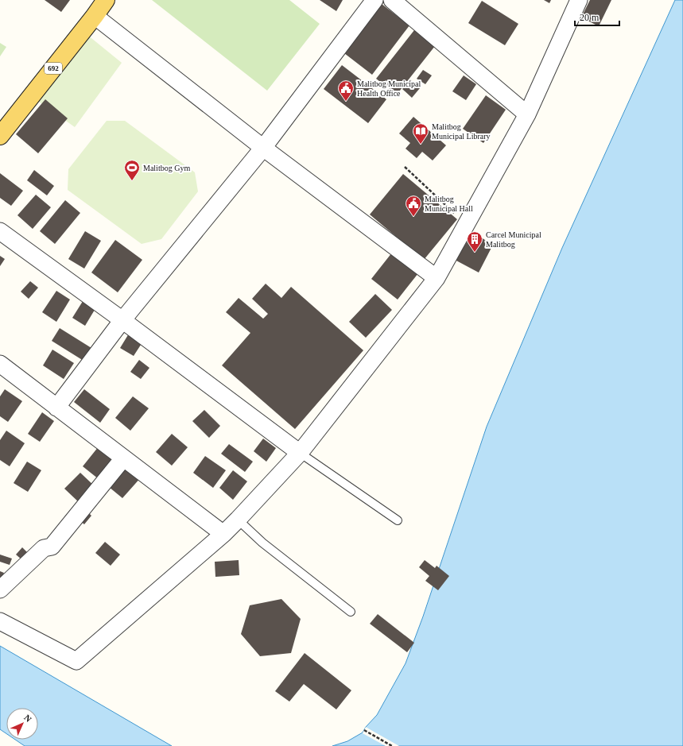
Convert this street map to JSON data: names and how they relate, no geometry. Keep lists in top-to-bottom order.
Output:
{
  "streets": {
    "main road": ["692"]
  },
  "places": {
    "public building": ["Malitbog Municipal Health Office", "Malitbog Municipal Hall"],
    "library": ["Malitbog Municipal Library"],
    "sports": ["Malitbog Gym"],
    "building": ["Carcel Municipal Malitbog"]
  },
  "scale_bar": "20 m",
  "north": "top right"
}
